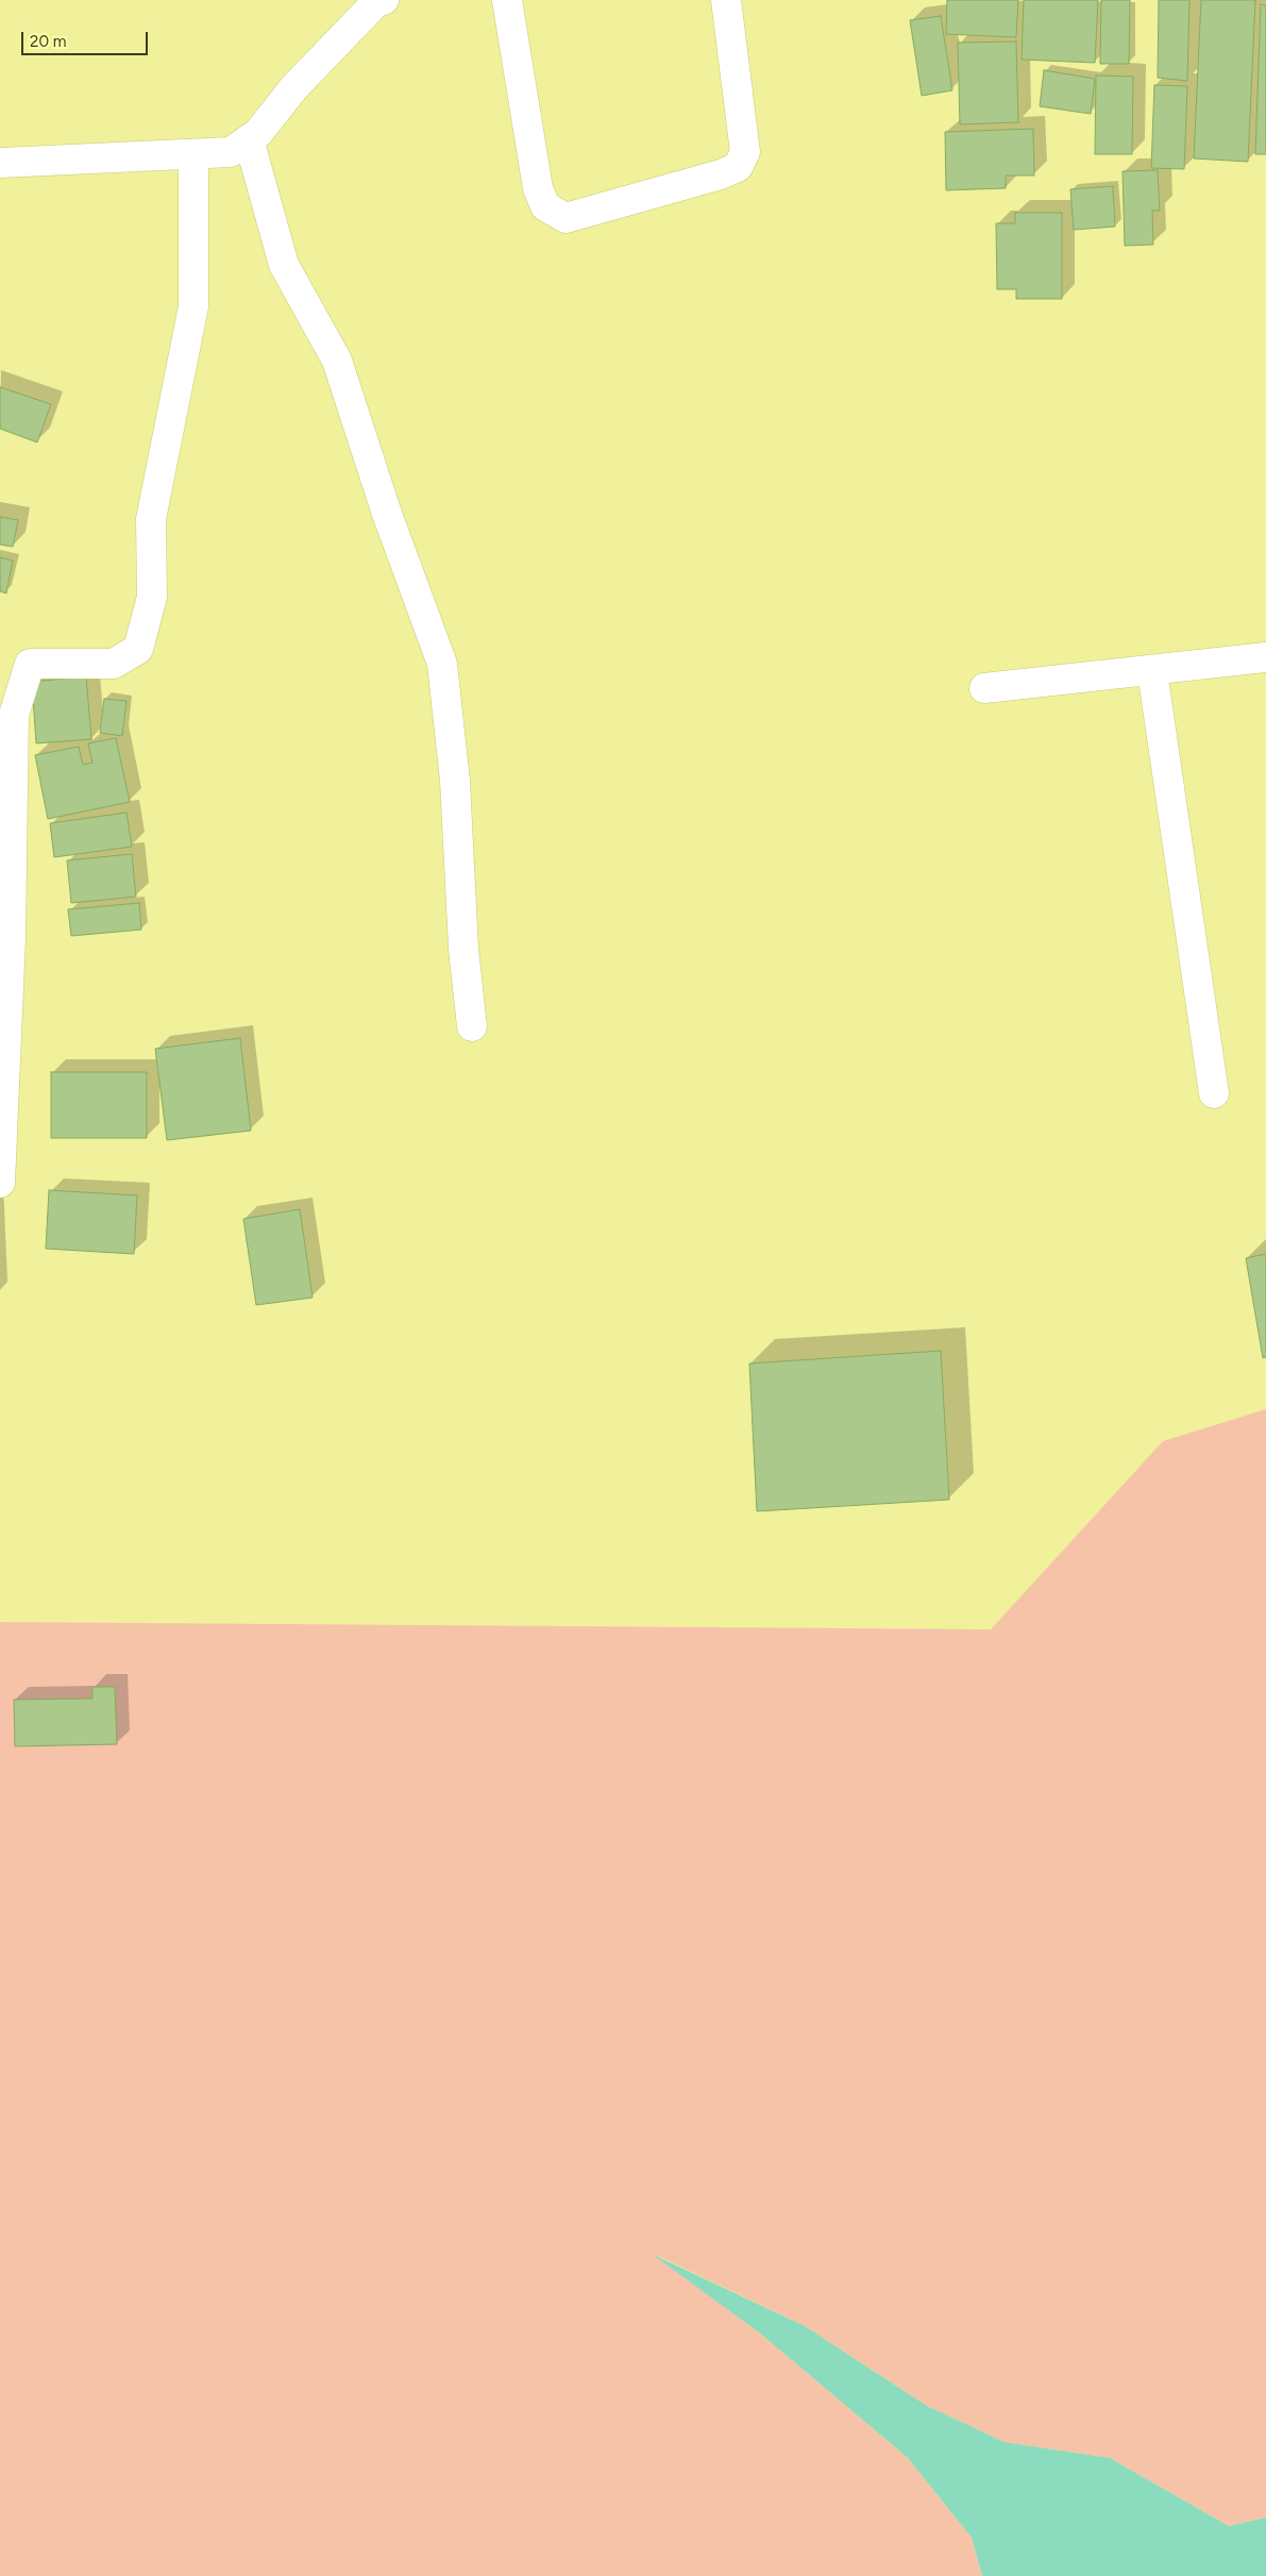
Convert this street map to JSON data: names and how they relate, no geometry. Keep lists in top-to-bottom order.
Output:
{
  "scale_bar": "20 m"
}
